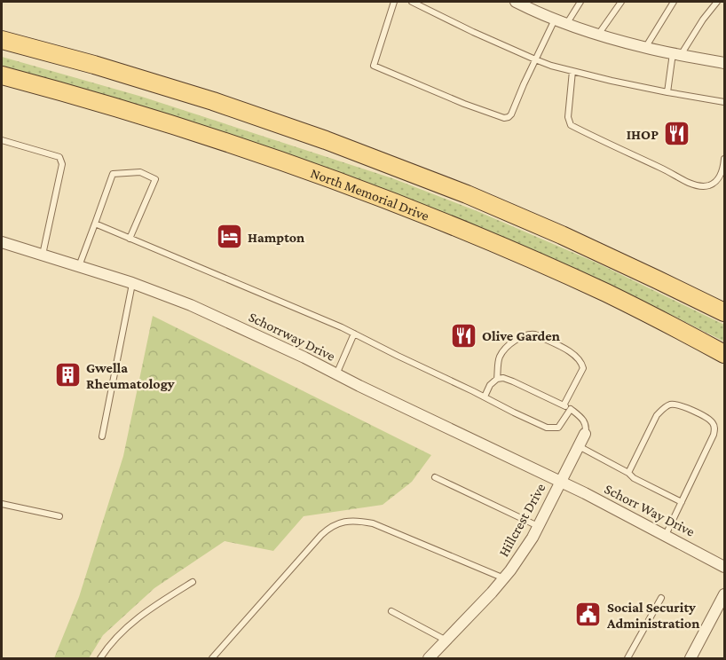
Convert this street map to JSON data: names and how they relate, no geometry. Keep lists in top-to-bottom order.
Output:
{
  "streets": {
    "main road": ["North Memorial Drive"],
    "street": ["Schorrway Drive", "Schorr Way Drive", "Hillcrest Drive"]
  },
  "crossings": [
    ["Schorrway Drive", "Schorr Way Drive"],
    ["Schorrway Drive", "Hillcrest Drive"],
    ["Schorr Way Drive", "Hillcrest Drive"]
  ],
  "places": {
    "restaurant": ["IHOP", "Olive Garden"],
    "hotel": ["Hampton"],
    "building": ["Gwella Rheumatology"],
    "public building": ["Social Security Administration"]
  }
}
